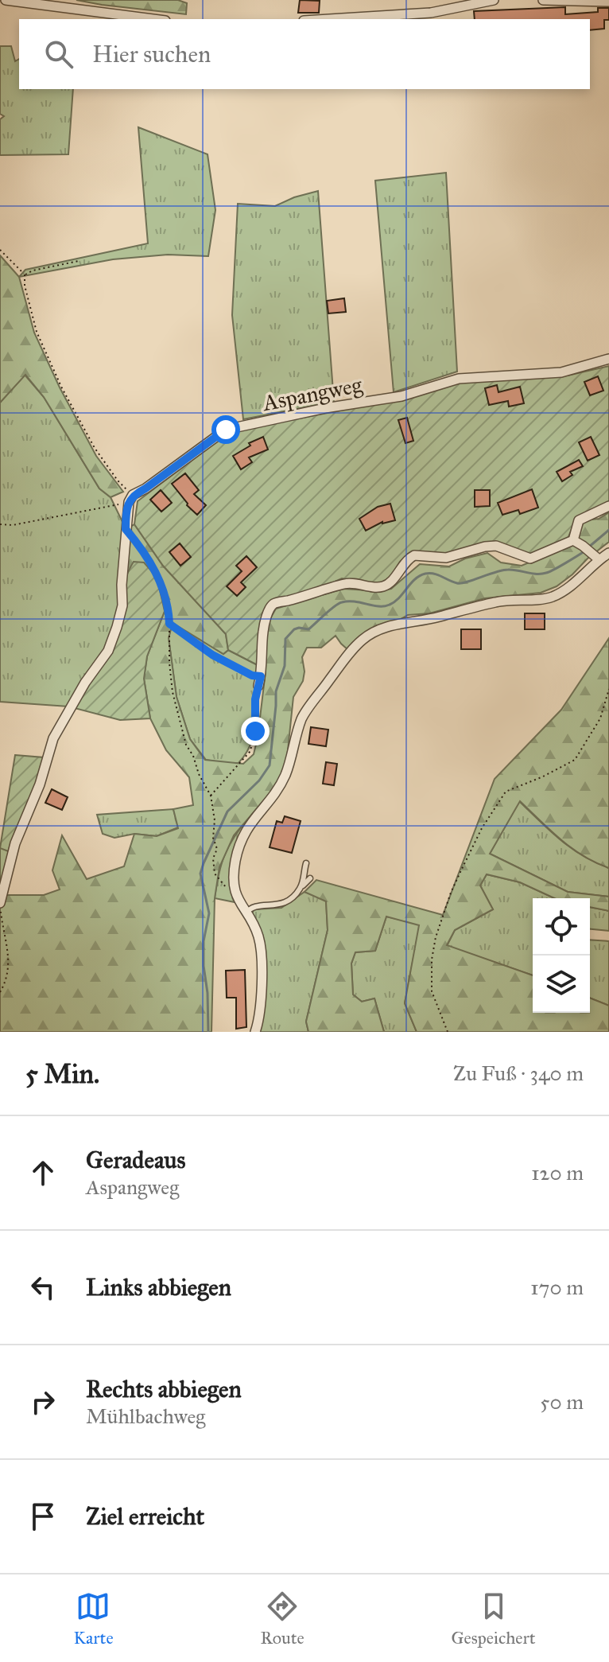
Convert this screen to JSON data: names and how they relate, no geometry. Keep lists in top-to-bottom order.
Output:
{
  "streets": {
    "street": ["Aspangweg"]
  },
  "page": {
    "search": "Hier suchen",
    "heading": ["5 Min.", "Zu Fuß · 340 m"],
    "list": [
      ["Geradeaus", "Aspangweg", "120 m"],
      ["Links abbiegen", "170 m"],
      ["Rechts abbiegen", "Mühlbachweg", "50 m"],
      "Ziel erreicht"
    ],
    "nav": ["Karte", "Route", "Gespeichert"]
  }
}
